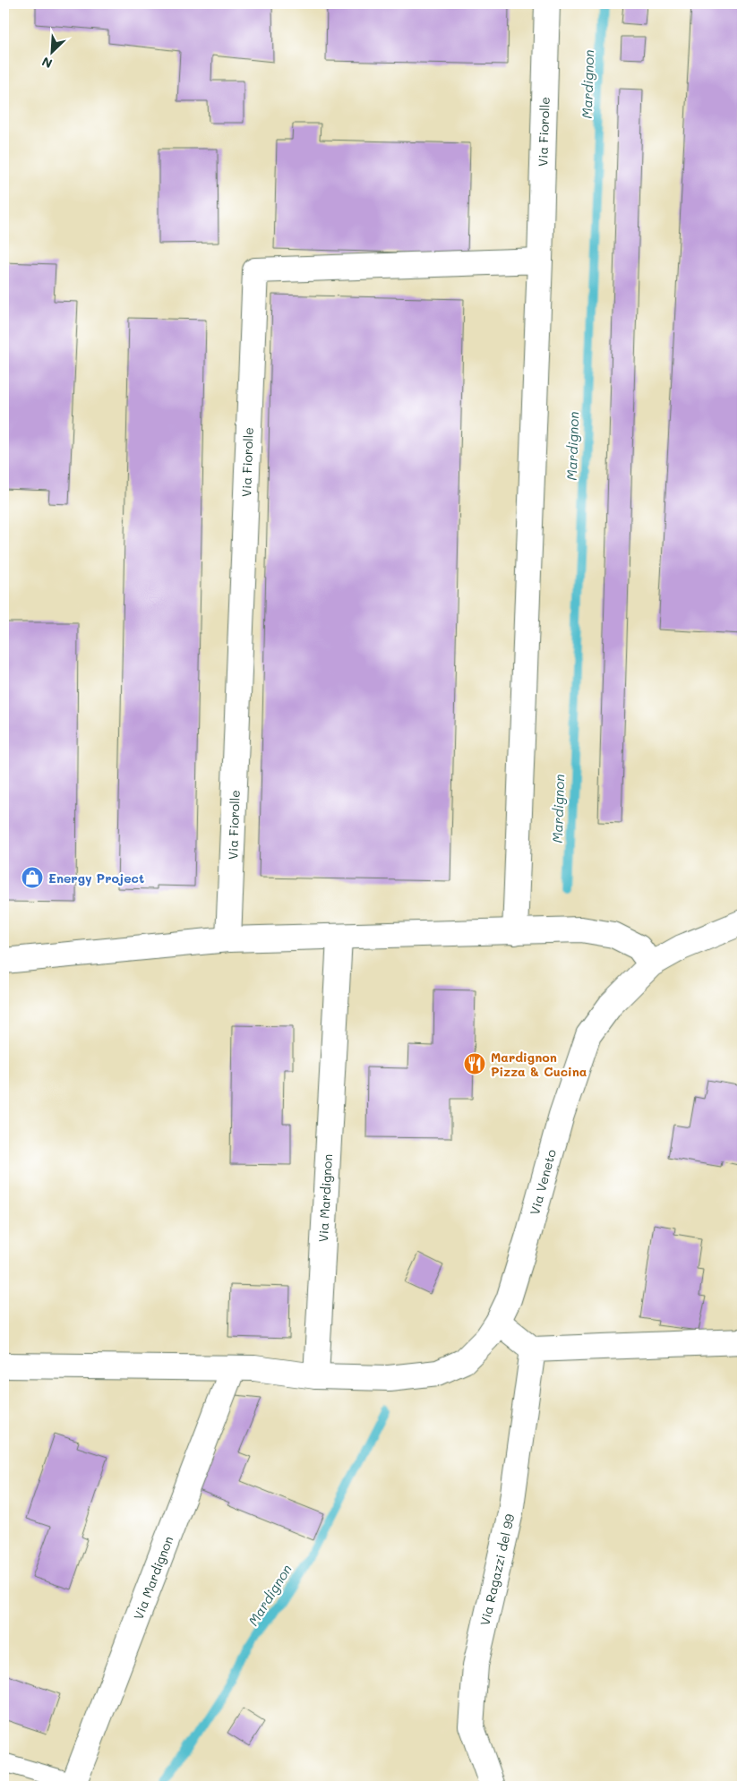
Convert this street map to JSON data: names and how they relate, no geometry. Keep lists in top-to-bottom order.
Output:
{
  "streets": {
    "street": [
      "Via Fiorolle",
      "Via Veneto",
      "Via Mardignon",
      "Via Ragazzi del 99"
    ]
  },
  "crossings": [
    ["Via Veneto", "Via Mardignon"]
  ],
  "water": ["Mardignon"],
  "places": {
    "shop": ["Energy Project"],
    "restaurant": ["Mardignon Pizza & Cucina"]
  },
  "north": "bottom left"
}
